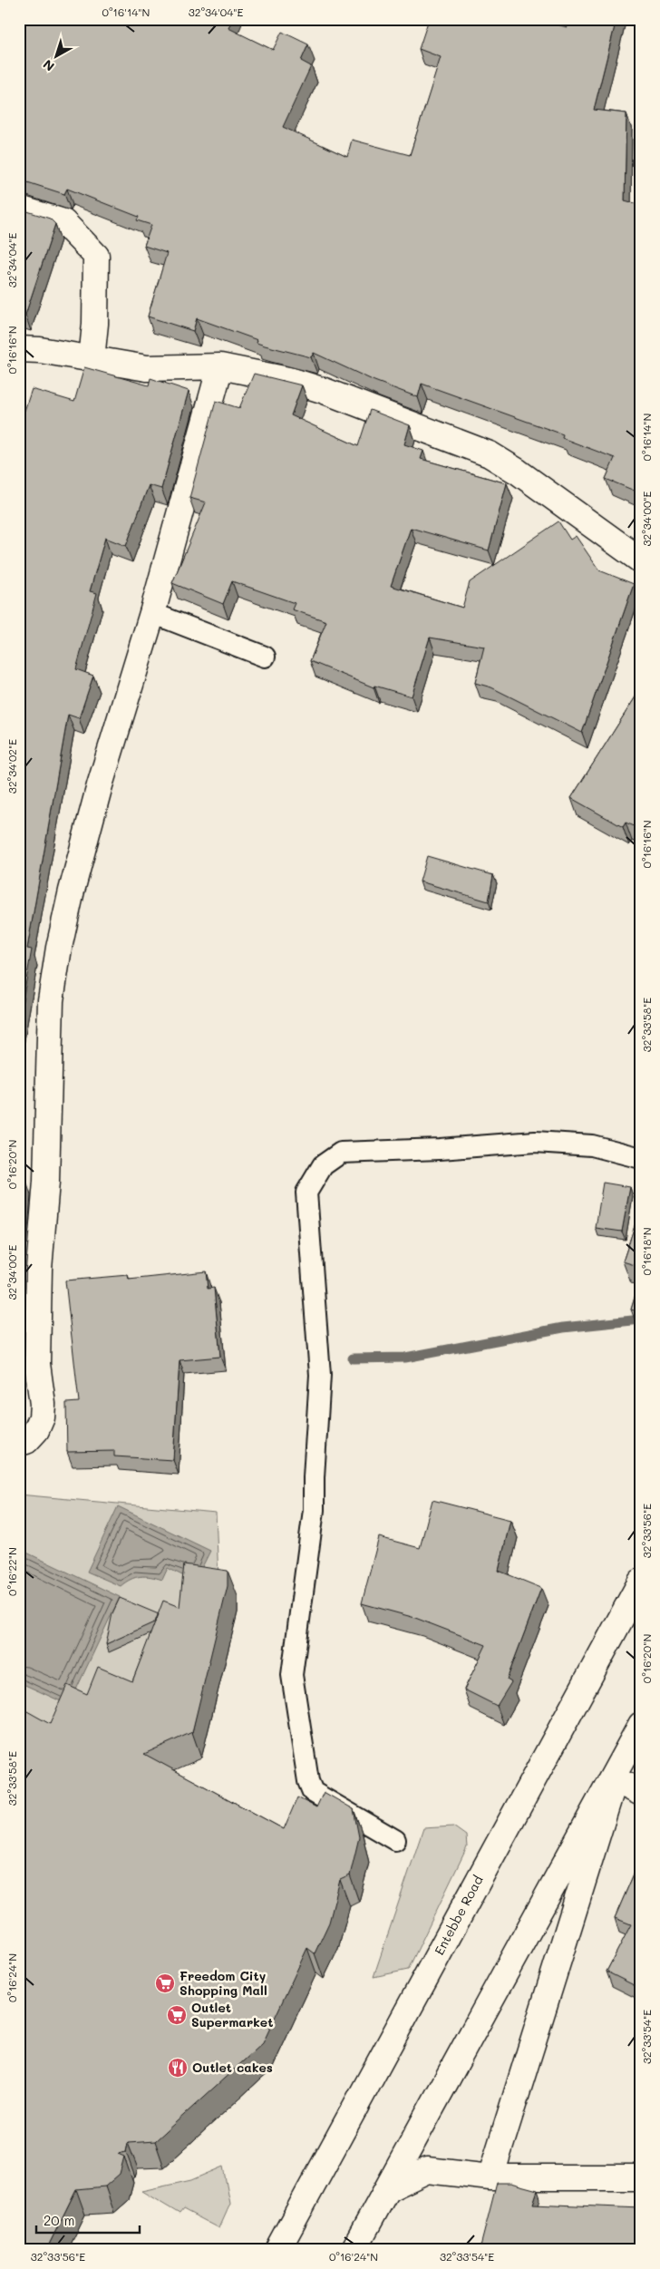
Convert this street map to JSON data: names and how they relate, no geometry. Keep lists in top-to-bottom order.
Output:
{
  "streets": {
    "street": ["Entebbe Road"]
  },
  "places": {
    "supermarket": ["Freedom City Shopping Mall", "Outlet Supermarket"],
    "restaurant": ["Outlet cakes"]
  },
  "scale_bar": "20 m",
  "north": "bottom left",
  "coordinates": [
    "0°16'14\"N",
    "32°34'04\"E",
    "0°16'16\"N",
    "32°34'00\"E",
    "32°34'02\"E",
    "32°33'58\"E",
    "0°16'20\"N",
    "0°16'18\"N",
    "32°33'56\"E",
    "0°16'22\"N",
    "0°16'24\"N",
    "32°33'54\"E"
  ]
}
